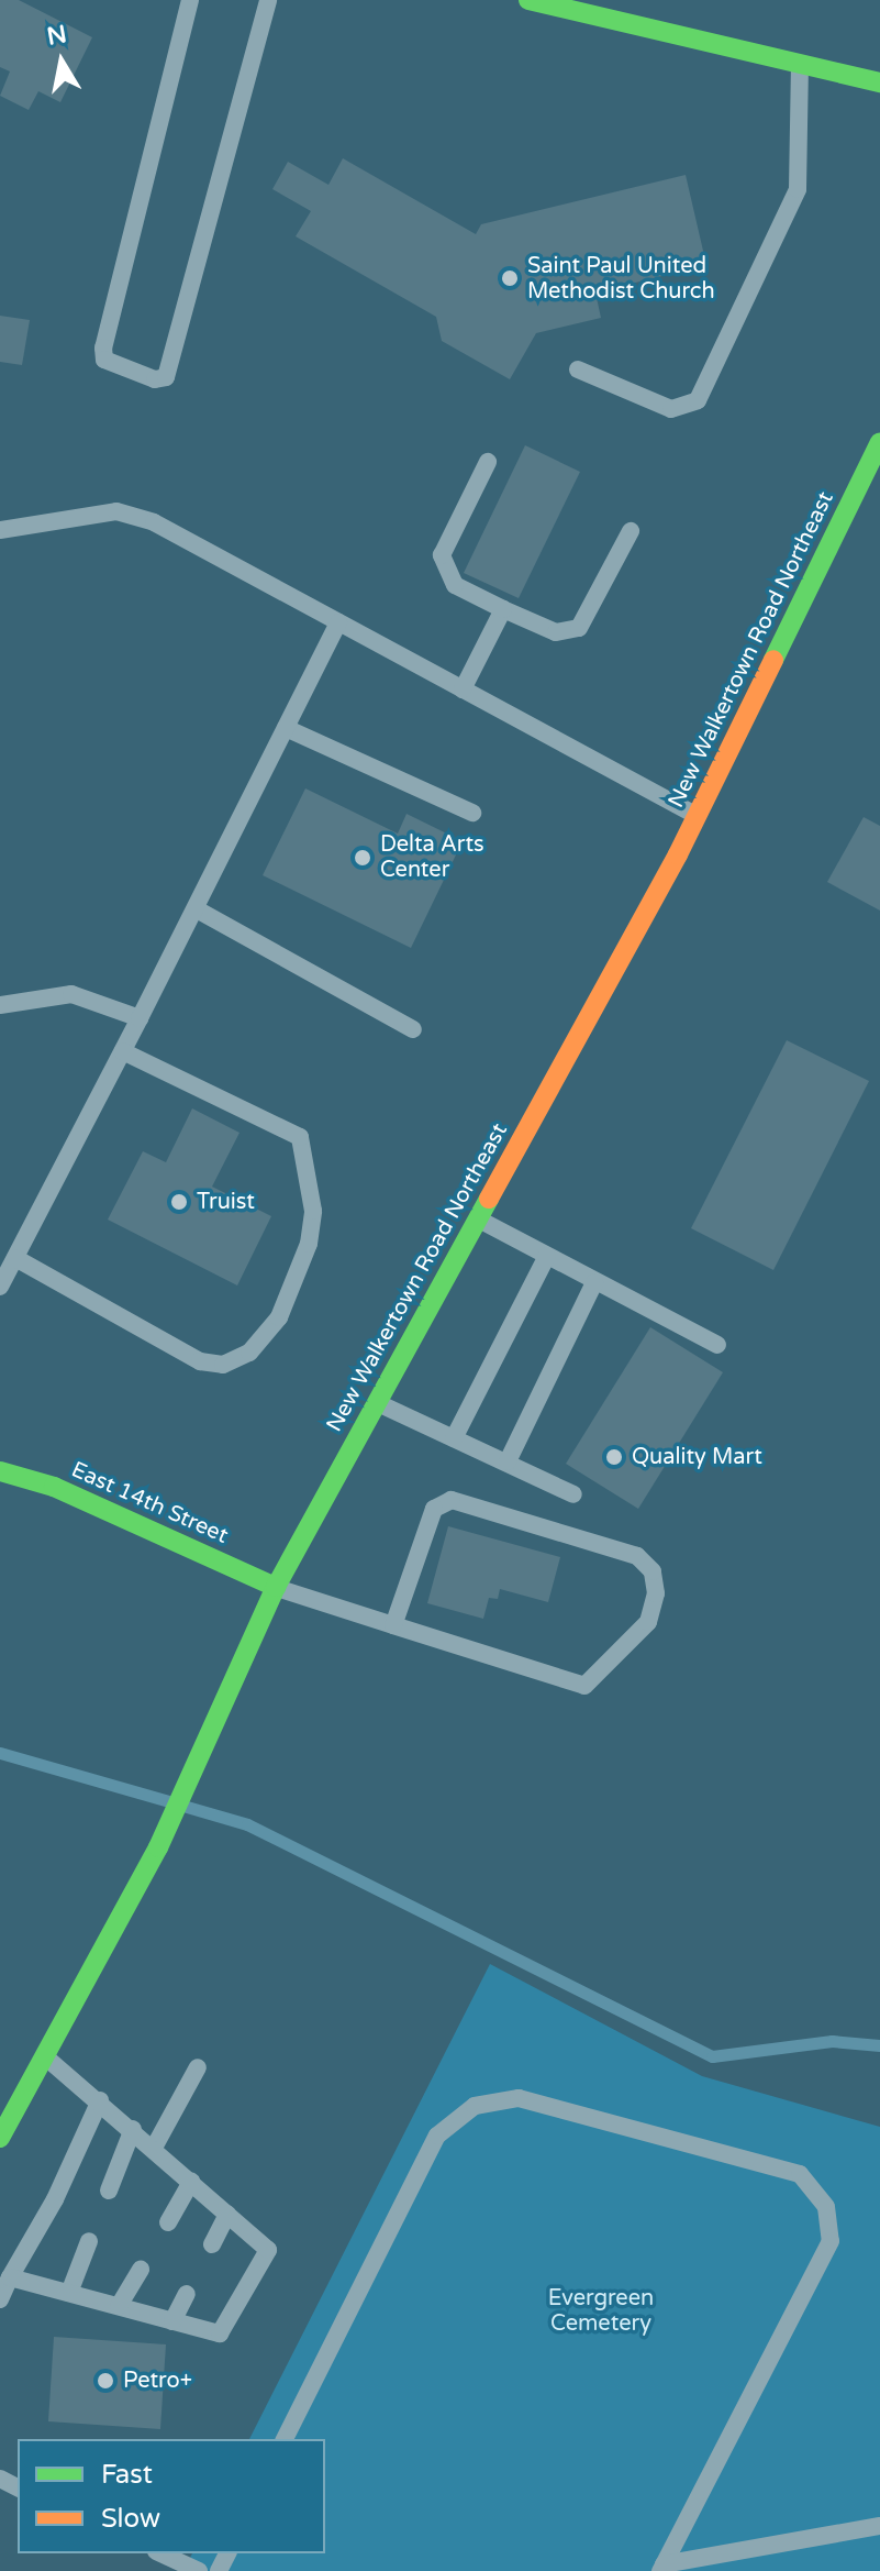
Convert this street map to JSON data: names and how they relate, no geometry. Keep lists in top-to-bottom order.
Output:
{
  "streets": {
    "main road": ["New Walkertown Road Northeast", "East 14th Street"]
  },
  "crossings": [
    ["New Walkertown Road Northeast", "East 14th Street"]
  ],
  "parks": ["Evergreen Cemetery"],
  "places": [
    "Saint Paul United Methodist Church",
    "Delta Arts Center",
    "Truist",
    "Quality Mart",
    "Petro+"
  ],
  "legend": ["Fast", "Slow"],
  "north": "top"
}
